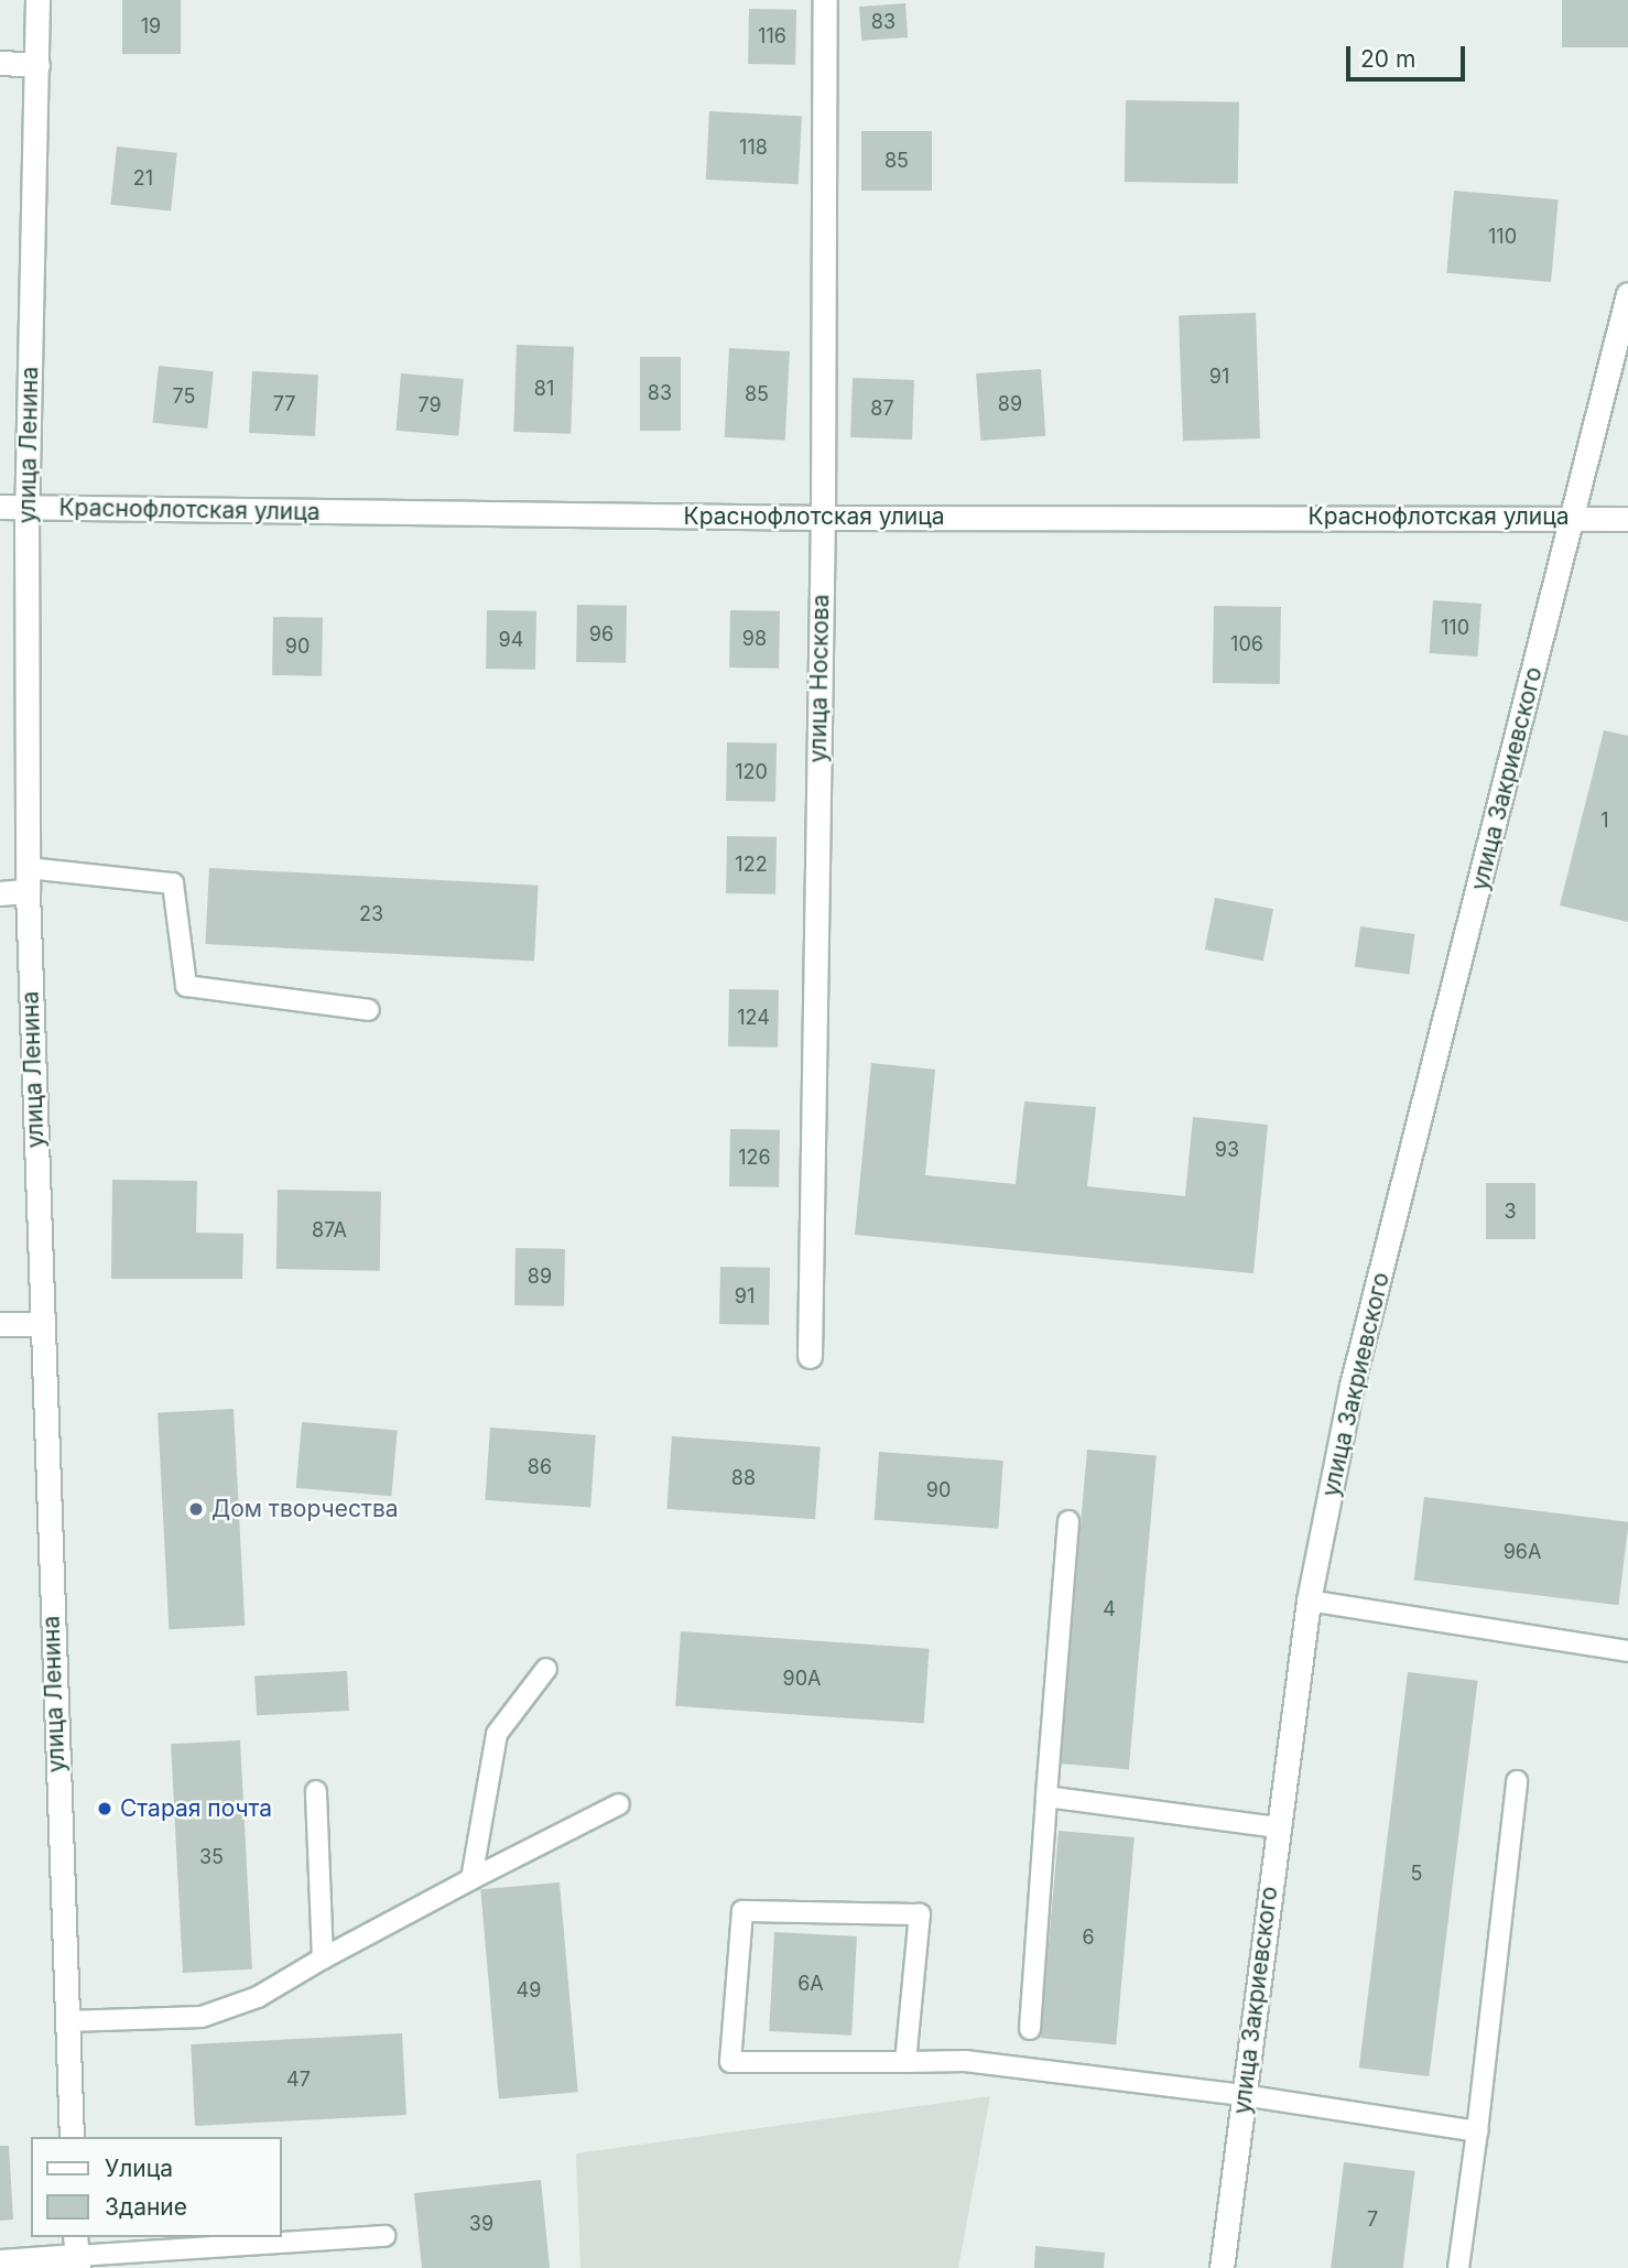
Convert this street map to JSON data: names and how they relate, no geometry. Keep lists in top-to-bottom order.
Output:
{
  "streets": {
    "main road": [
      "улица Ленина",
      "Краснофлотская улица",
      "улица Носкова",
      "улица Закриевского"
    ]
  },
  "crossings": [
    ["улица Ленина", "Краснофлотская улица"],
    ["Краснофлотская улица", "улица Носкова"],
    ["Краснофлотская улица", "улица Закриевского"]
  ],
  "places": ["Дом творчества", "Старая почта"],
  "house_numbers": [
    "83",
    "19",
    "116",
    "118",
    "85",
    "21",
    "110",
    "91",
    "81",
    "83",
    "85",
    "75",
    "77",
    "89",
    "79",
    "87",
    "110",
    "96",
    "98",
    "94",
    "106",
    "90",
    "120",
    "1",
    "122",
    "23",
    "124",
    "93",
    "126",
    "3",
    "87А",
    "89",
    "91",
    "86",
    "88",
    "90",
    "96А",
    "4",
    "90А",
    "35",
    "5",
    "6",
    "6А",
    "49",
    "47",
    "7",
    "39"
  ],
  "legend": ["Улица", "Здание"],
  "scale_bar": "20 m"
}
